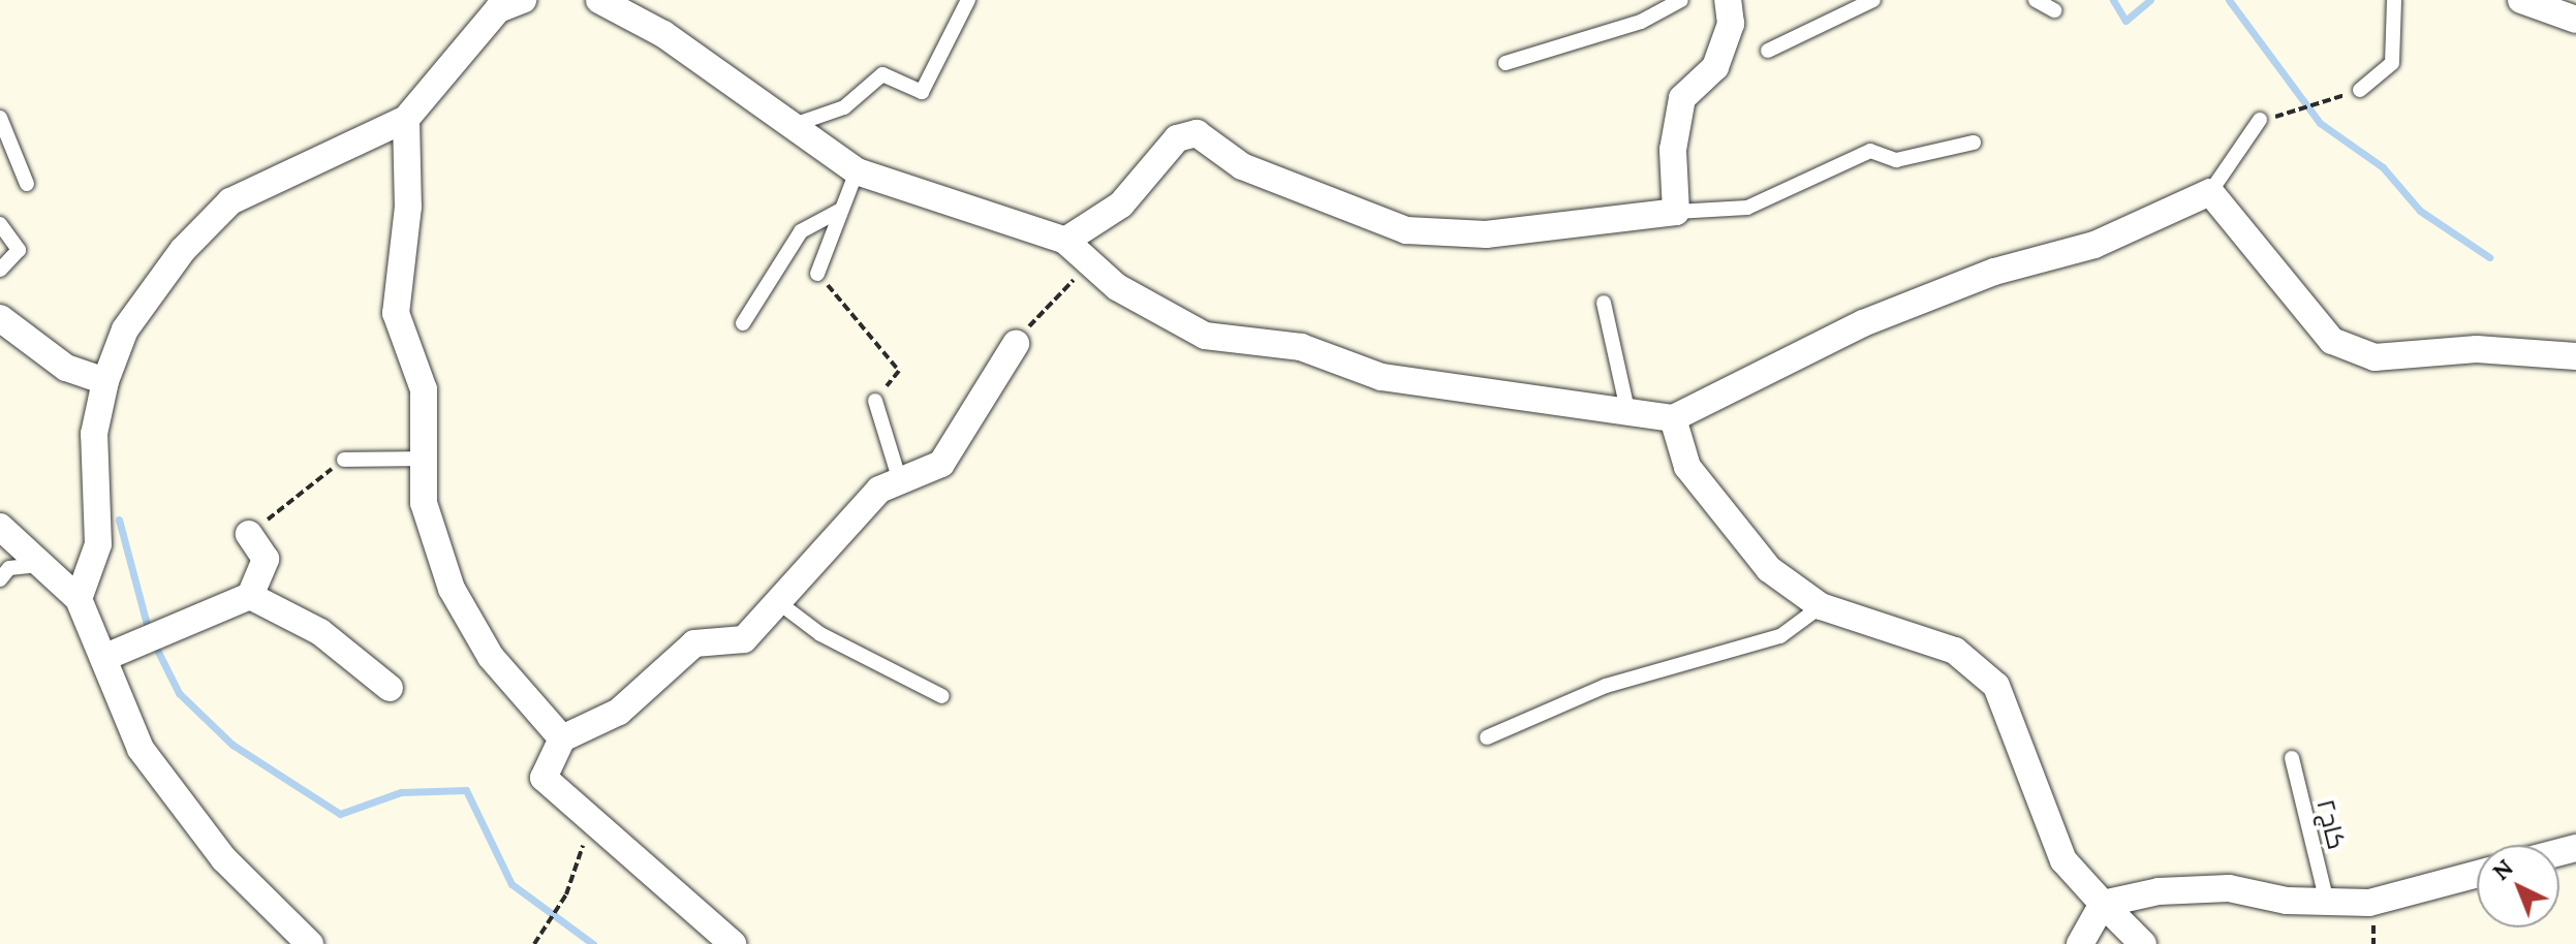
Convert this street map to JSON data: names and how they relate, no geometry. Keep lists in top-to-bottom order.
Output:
{
  "streets": {
    "lane": ["کاج۲"]
  },
  "north": "top left"
}
